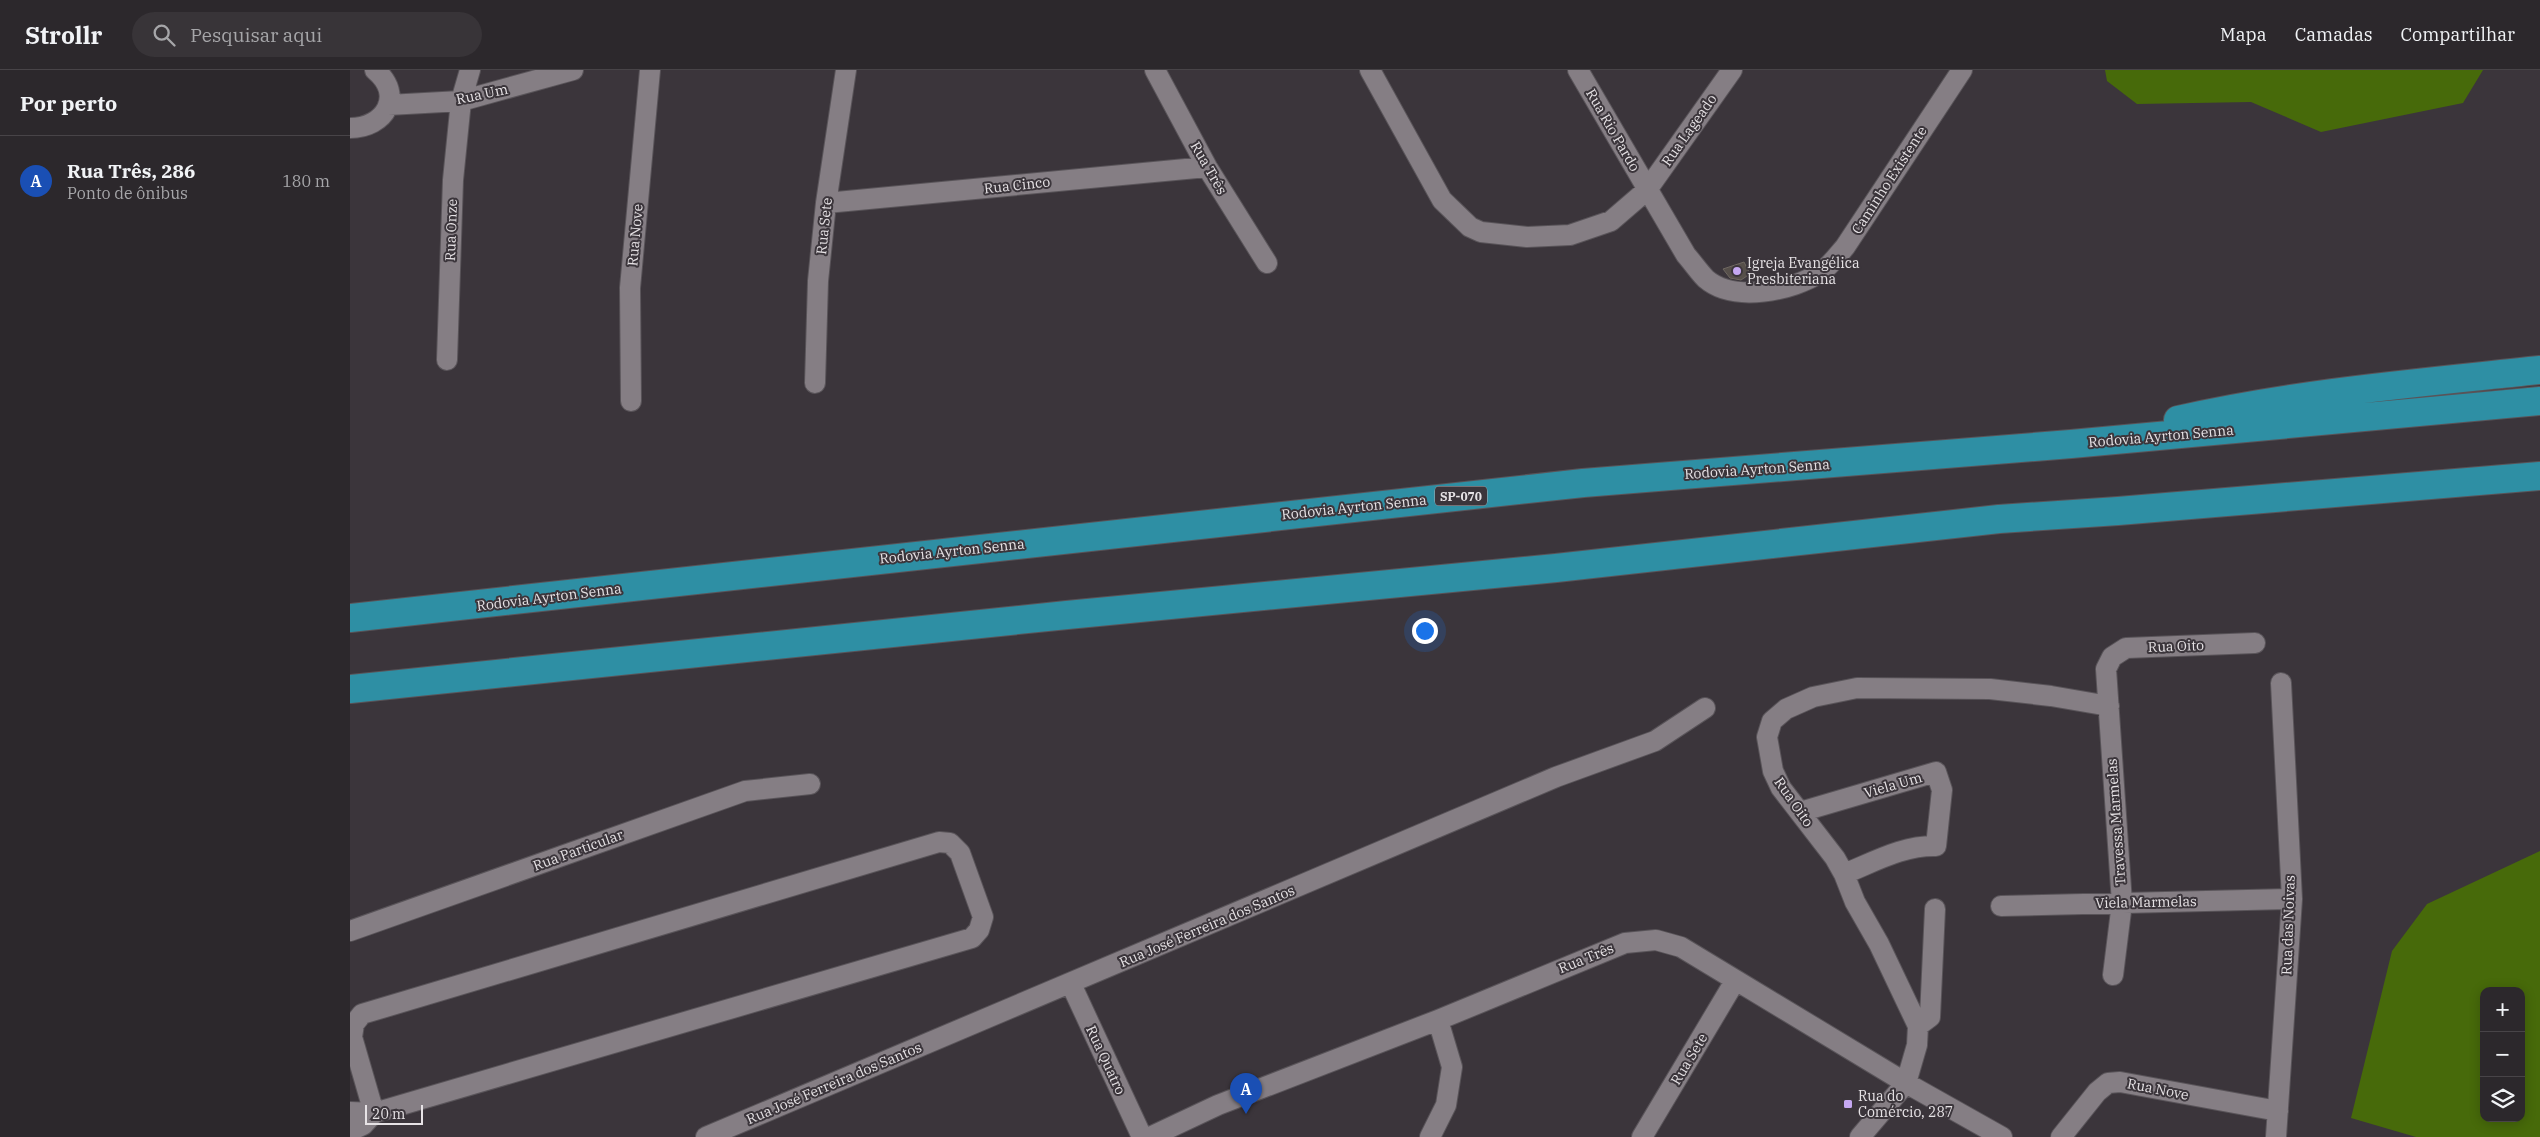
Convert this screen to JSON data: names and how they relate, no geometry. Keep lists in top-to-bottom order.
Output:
{
  "streets": {
    "highway": ["Rodovia Ayrton Senna", "SP-070"],
    "street": [
      "Rua Um",
      "Rua Rio Pardo",
      "Rua Lageado",
      "Rua Três",
      "Caminho Existente",
      "Rua Cinco",
      "Rua Sete",
      "Rua Onze",
      "Rua Nove",
      "Rua Oito",
      "Viela Um",
      "Travessa Marmelas",
      "Rua Particular",
      "Viela Marmelas",
      "Rua das Noivas",
      "Rua José Ferreira dos Santos",
      "Rua Quatro"
    ]
  },
  "crossings": [
    ["Rua Um", "Rua Onze"],
    ["Rua Rio Pardo", "Rua Lageado"],
    ["Rua Rio Pardo", "Caminho Existente"],
    ["Rua Lageado", "Caminho Existente"],
    ["Rua Três", "Rua Cinco"],
    ["Rua Três", "Rua Sete"],
    ["Rua Cinco", "Rua Sete"],
    ["Rua Nove", "Rua das Noivas"],
    ["Rua Oito", "Viela Um"],
    ["Rua Oito", "Travessa Marmelas"],
    ["Travessa Marmelas", "Viela Marmelas"],
    ["Viela Marmelas", "Rua das Noivas"],
    ["Rua José Ferreira dos Santos", "Rua Quatro"]
  ],
  "places": {
    "other": ["Igreja Evangélica Presbiteriana"],
    "transit": ["Rua do Comércio, 287"]
  },
  "scale_bar": "20 m",
  "page": {
    "header": "Strollr",
    "search": "Pesquisar aqui",
    "nav": ["Mapa", "Camadas", "Compartilhar"],
    "heading": "Por perto",
    "list": [
      {
        "mark": "A",
        "name": "Rua Três, 286",
        "note": "Ponto de ônibus",
        "value": "180 m"
      }
    ],
    "map_buttons": ["+", "−"],
    "pins": "A",
    "scale": "20 m"
  }
}
